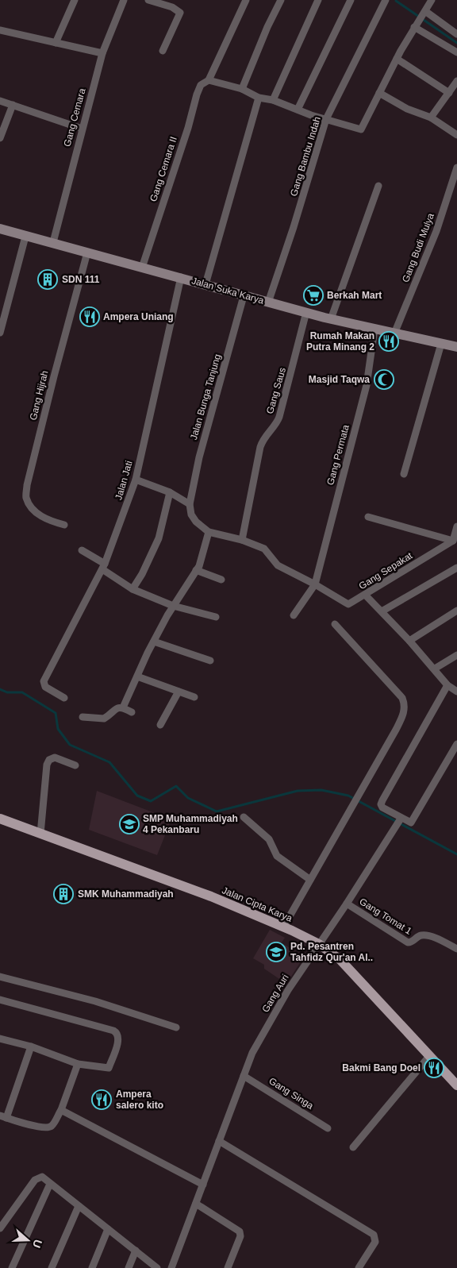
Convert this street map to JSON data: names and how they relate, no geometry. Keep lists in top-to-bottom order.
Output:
{
  "streets": {
    "main road": ["Jalan Suka Karya", "Jalan Cipta Karya"],
    "street": [
      "Gang Cemara",
      "Gang Bambu Indah",
      "Gang Cemara II",
      "Gang Budi Mulya",
      "Gang Saus",
      "Gang Hijrah",
      "Jalan Bunga Tanjung",
      "Gang Permata",
      "Jalan Jati",
      "Gang Sepakat",
      "Gang Tomat 1",
      "Gang Auri",
      "Gang Singa"
    ]
  },
  "crossings": [
    ["Gang Cemara", "Jalan Suka Karya"],
    ["Gang Bambu Indah", "Jalan Suka Karya"],
    ["Gang Cemara II", "Jalan Suka Karya"],
    ["Gang Budi Mulya", "Jalan Suka Karya"],
    ["Jalan Suka Karya", "Gang Saus"],
    ["Jalan Suka Karya", "Gang Hijrah"],
    ["Jalan Suka Karya", "Jalan Bunga Tanjung"],
    ["Jalan Suka Karya", "Gang Permata"],
    ["Jalan Suka Karya", "Jalan Jati"],
    ["Gang Permata", "Gang Sepakat"],
    ["Jalan Cipta Karya", "Gang Auri"],
    ["Gang Tomat 1", "Gang Auri"],
    ["Gang Auri", "Gang Singa"]
  ],
  "places": {
    "building": ["SDN 111", "SMK Muhammadiyah"],
    "supermarket": ["Berkah Mart"],
    "restaurant": [
      "Ampera Uniang",
      "Rumah Makan Putra Minang 2",
      "Bakmi Bang Doel",
      "Ampera salero kito"
    ],
    "mosque": ["Masjid Taqwa"],
    "school or university": ["SMP Muhammadiyah 4 Pekanbaru", "Pd. Pesantren Tahfidz Qur'an Al.."]
  },
  "north": "right"
}
